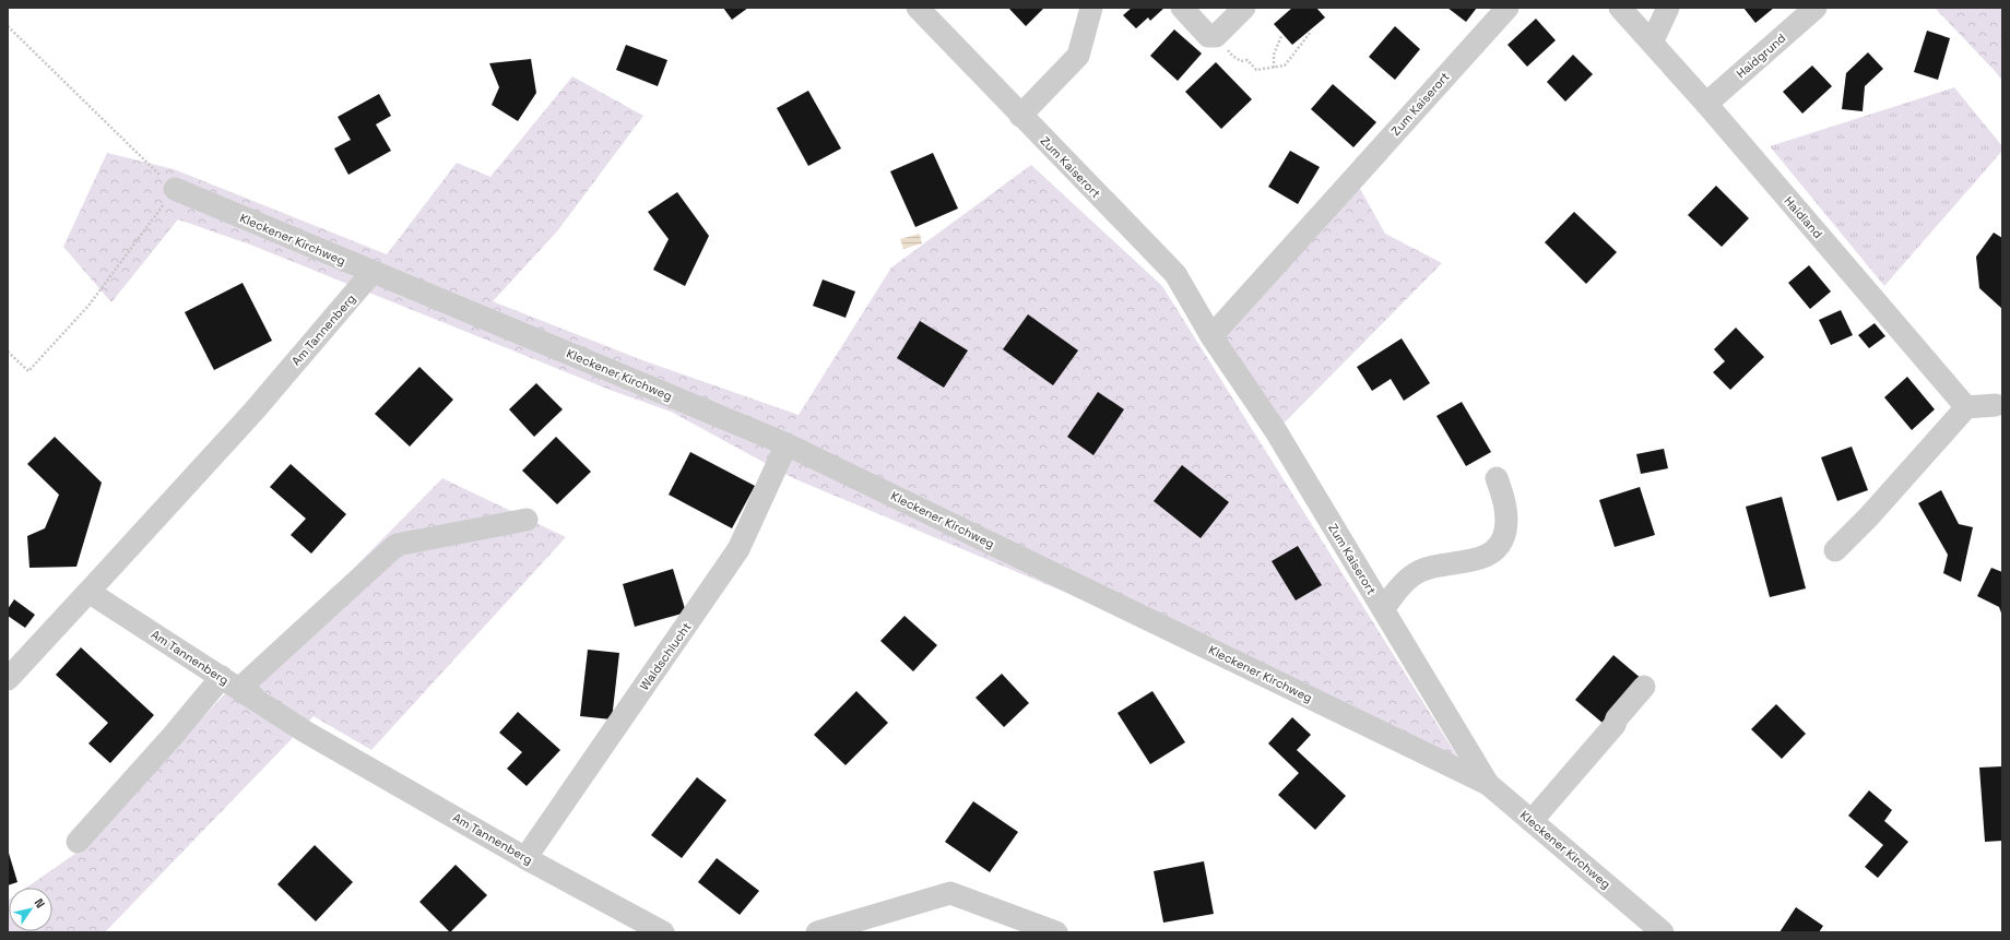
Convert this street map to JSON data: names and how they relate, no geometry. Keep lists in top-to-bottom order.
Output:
{
  "streets": {
    "street": [
      "Haidgrund",
      "Zum Kaiserort",
      "Haidland",
      "Kleckener Kirchweg",
      "Am Tannenberg",
      "Waldschlucht"
    ]
  },
  "crossings": [
    ["Haidgrund", "Haidland"],
    ["Zum Kaiserort", "Kleckener Kirchweg"],
    ["Kleckener Kirchweg", "Am Tannenberg"],
    ["Kleckener Kirchweg", "Waldschlucht"],
    ["Am Tannenberg", "Waldschlucht"]
  ],
  "north": "top right"
}
